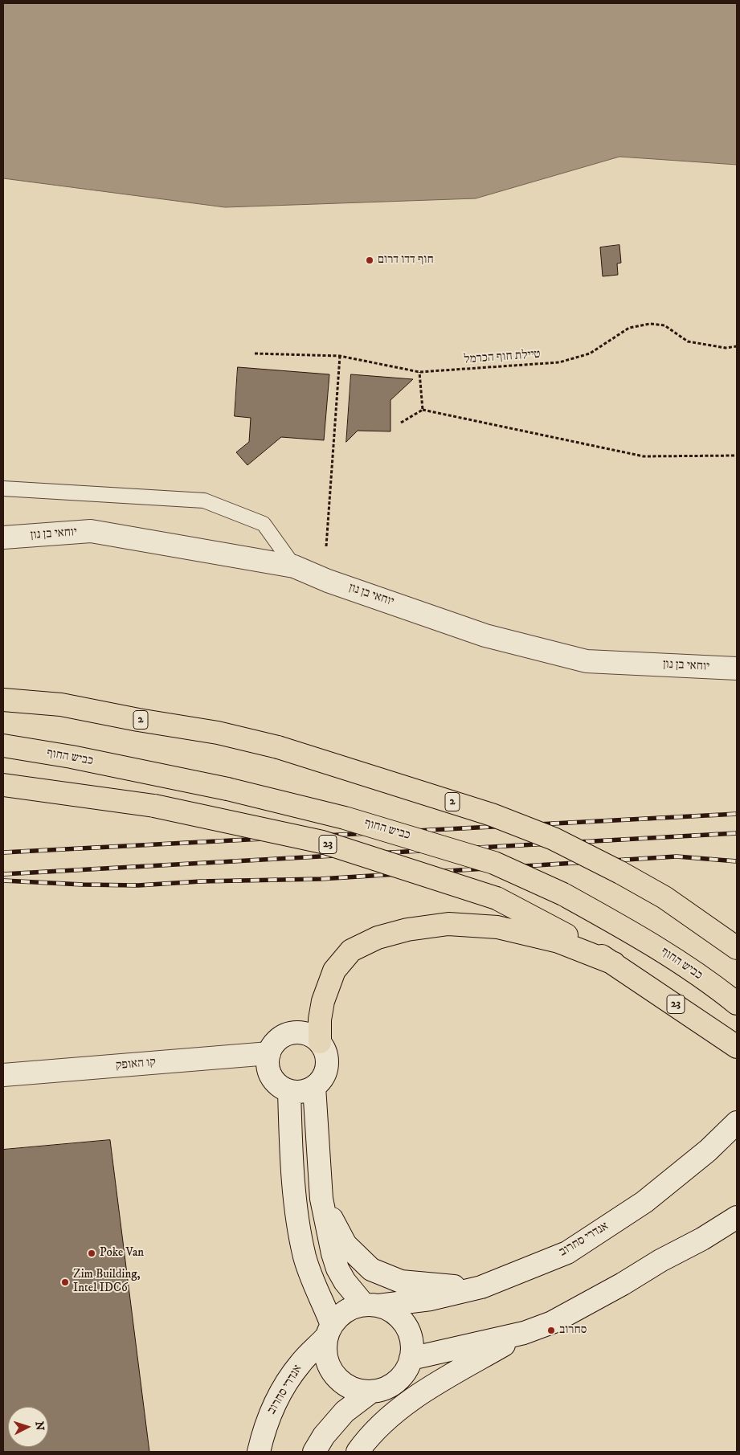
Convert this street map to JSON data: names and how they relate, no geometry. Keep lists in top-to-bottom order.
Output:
{
  "streets": {
    "highway": ["2", "כביש החוף", "23"],
    "street": ["יוחאי בן נון", "קו האופק", "אנדרי סחרוב"],
    "path": ["טיילת חוף הכרמל"]
  },
  "places": [
    "חוף דדו דרום",
    "Poke Van",
    "Zim Building, Intel IDC6",
    "סחרוב"
  ],
  "north": "right"
}
